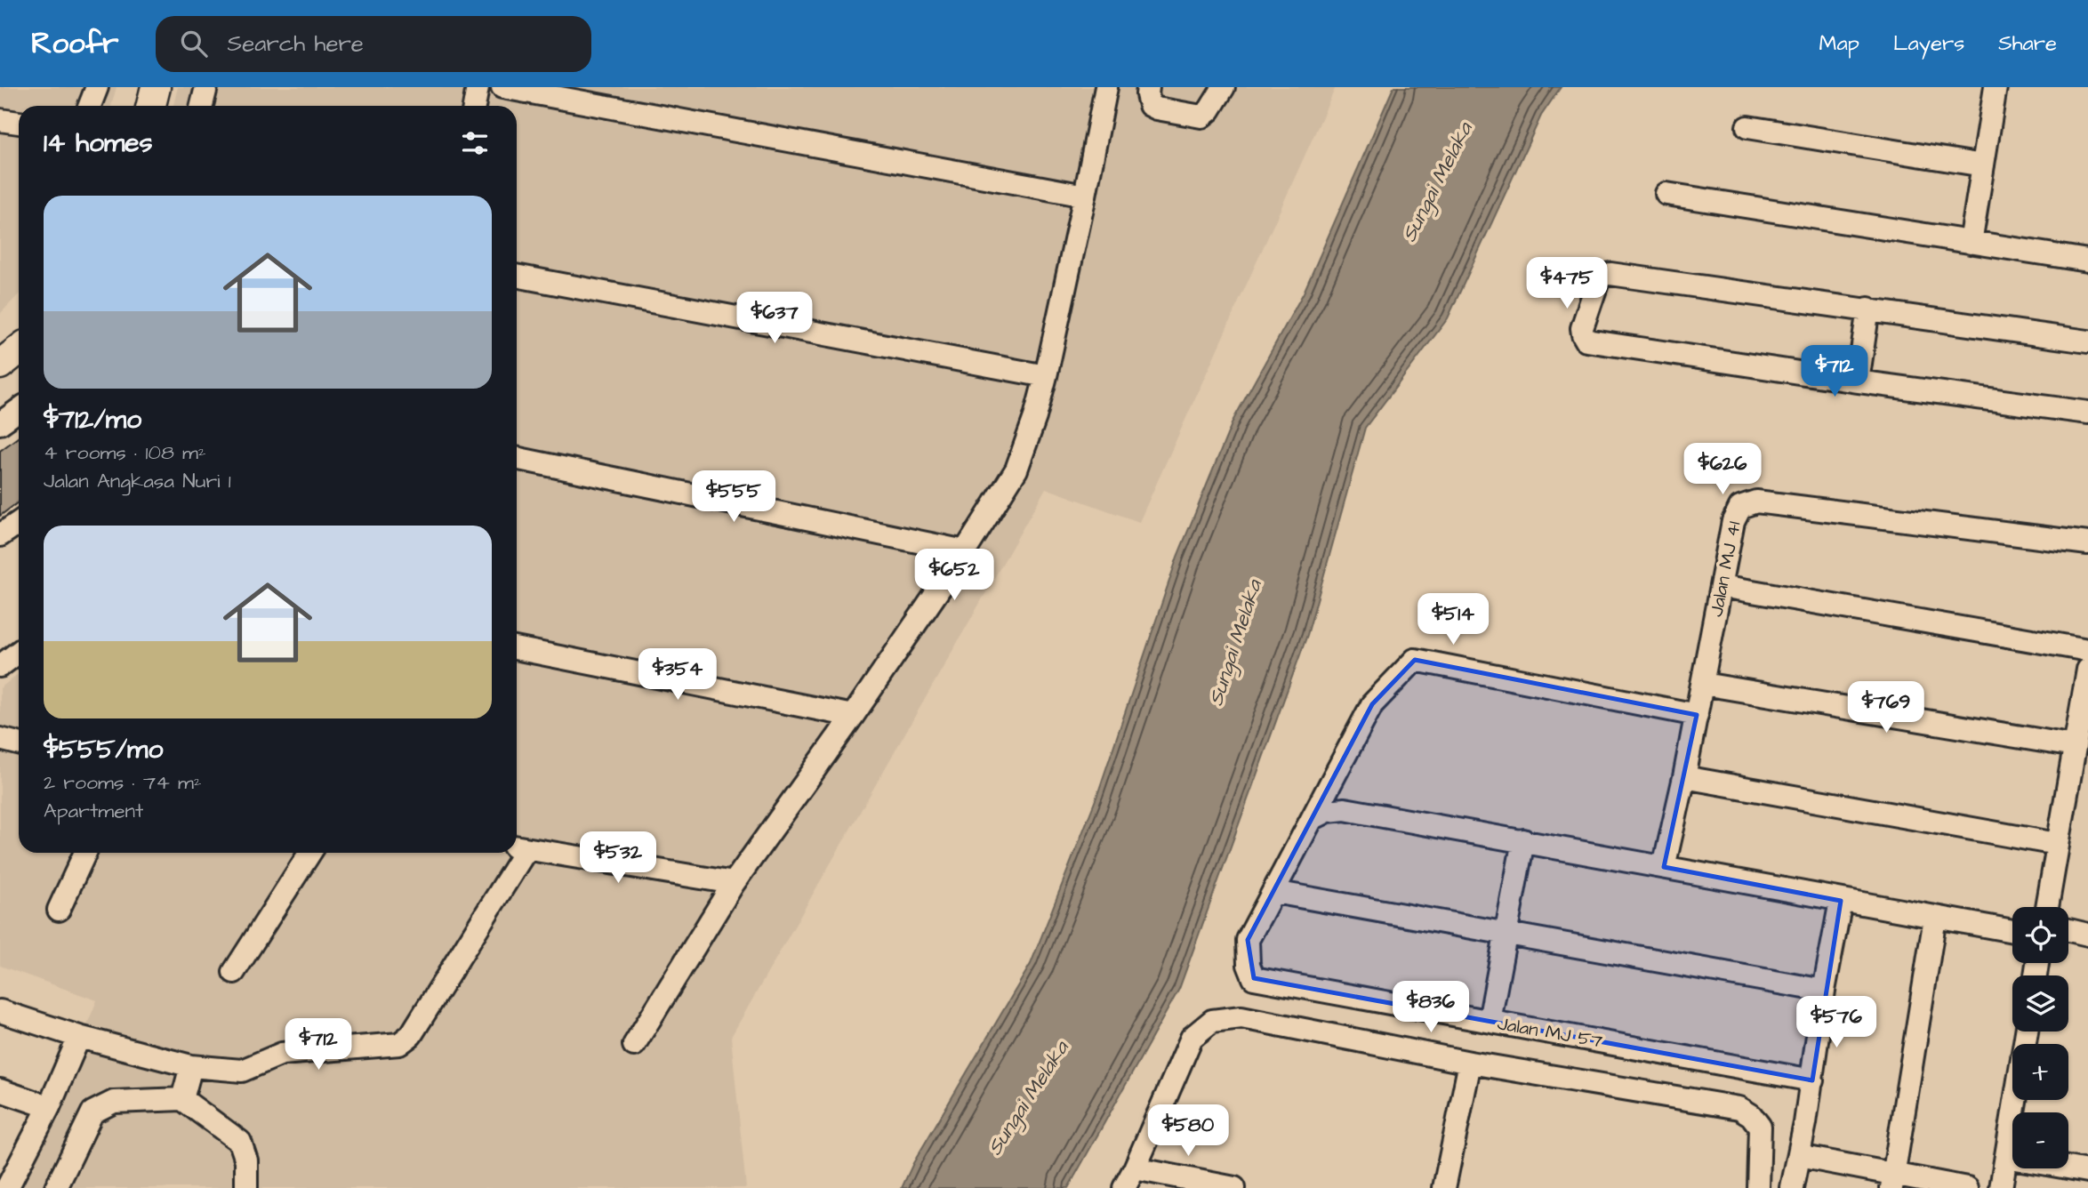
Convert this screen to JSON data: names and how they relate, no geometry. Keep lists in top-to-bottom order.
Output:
{
  "streets": {
    "street": ["Jalan MJ 41", "Jalan MJ 57"]
  },
  "water": ["Sungai Melaka"],
  "page": {
    "header": "Roofr",
    "search": "Search here",
    "nav": ["Map", "Layers", "Share"],
    "heading": "14 homes",
    "list": [
      {
        "name": "$712/mo",
        "note": "4 rooms · 108 m² · Jalan Angkasa Nuri 1"
      },
      {
        "name": "$555/mo",
        "note": "2 rooms · 74 m² · Apartment"
      }
    ],
    "price": [
      "$475",
      "$637",
      "$712",
      "$626",
      "$555",
      "$652",
      "$514",
      "$354",
      "$769",
      "$532",
      "$836",
      "$576",
      "$712",
      "$580"
    ],
    "map_buttons": ["+", "−"]
  }
}
